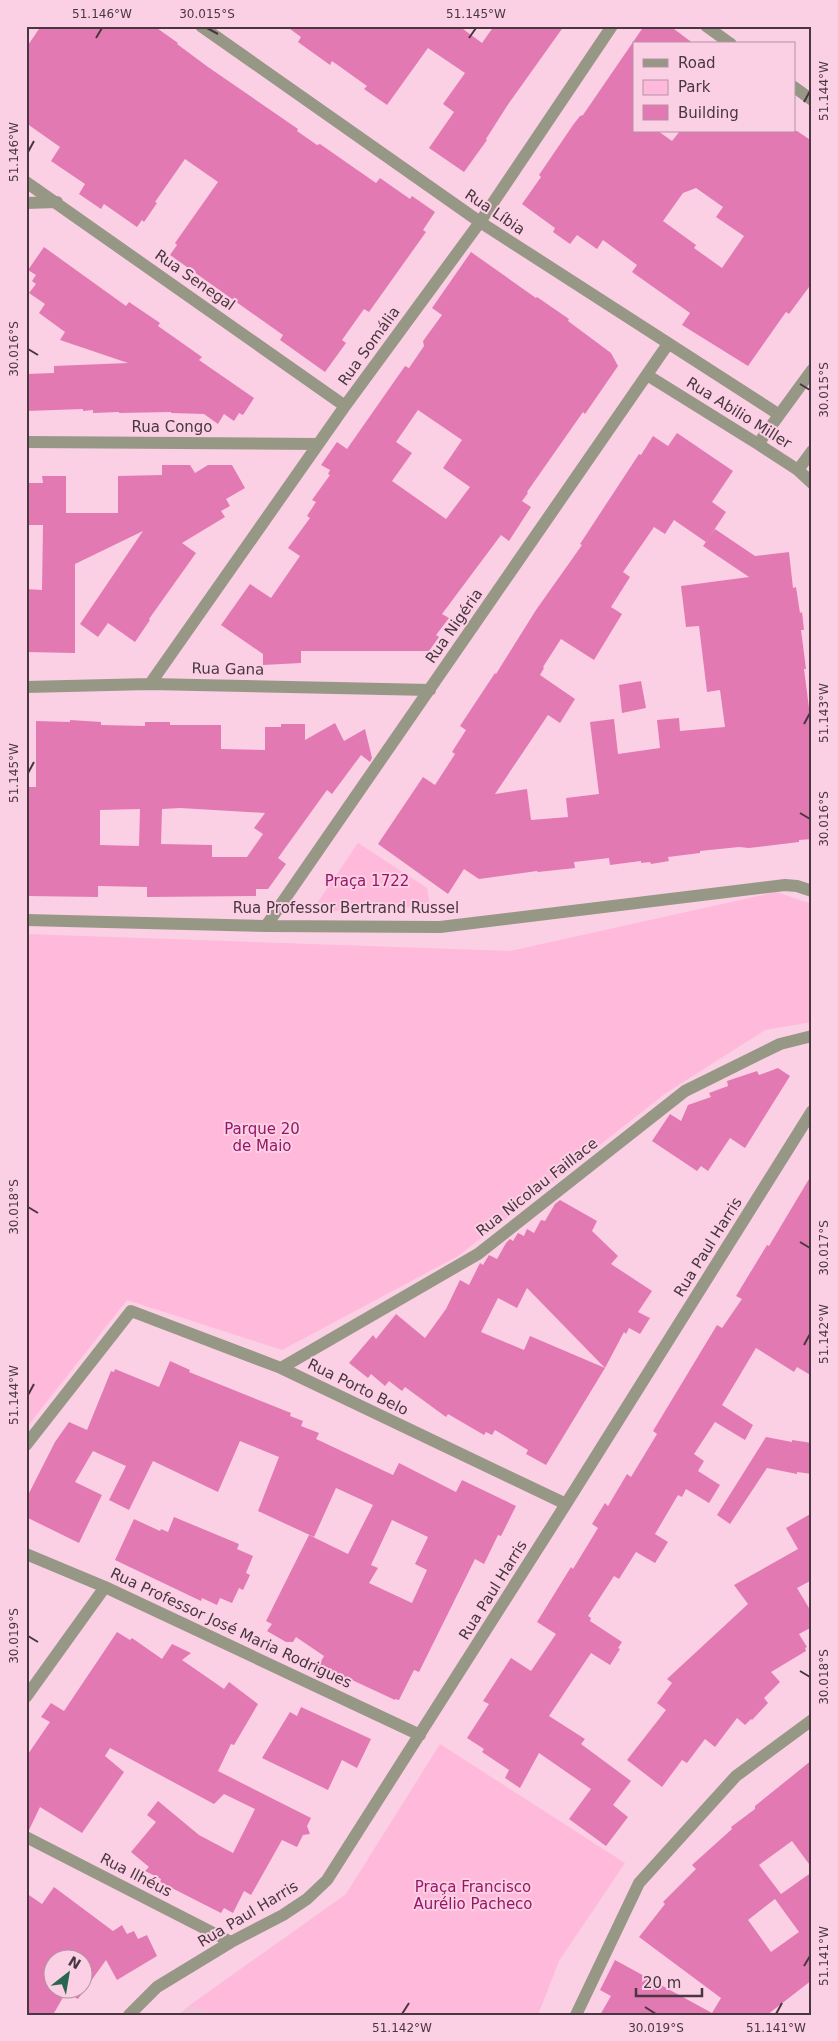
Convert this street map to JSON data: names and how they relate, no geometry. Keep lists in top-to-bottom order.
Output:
{
  "streets": {
    "street": [
      "Rua Líbia",
      "Rua Senegal",
      "Rua Somália",
      "Rua Abilio Miller",
      "Rua Congo",
      "Rua Nigéria",
      "Rua Gana",
      "Rua Professor Bertrand Russel",
      "Rua Nicolau Faillace",
      "Rua Paul Harris",
      "Rua Porto Belo",
      "Rua Professor José Maria Rodrigues",
      "Rua Ilhéus"
    ]
  },
  "crossings": [
    ["Rua Líbia", "Rua Somália"],
    ["Rua Líbia", "Rua Nigéria"],
    ["Rua Senegal", "Rua Somália"],
    ["Rua Somália", "Rua Congo"],
    ["Rua Somália", "Rua Gana"],
    ["Rua Abilio Miller", "Rua Nigéria"],
    ["Rua Nigéria", "Rua Gana"],
    ["Rua Nigéria", "Rua Professor Bertrand Russel"],
    ["Rua Nicolau Faillace", "Rua Porto Belo"],
    ["Rua Paul Harris", "Rua Porto Belo"],
    ["Rua Paul Harris", "Rua Professor José Maria Rodrigues"],
    ["Rua Paul Harris", "Rua Ilhéus"]
  ],
  "parks": ["Praça 1722", "Parque 20 de Maio", "Praça Francisco Aurélio Pacheco"],
  "legend": ["Road", "Park", "Building"],
  "scale_bar": "20 m",
  "north": "top right",
  "coordinates": [
    "51.146°W",
    "30.015°S",
    "51.145°W",
    "51.144°W",
    "30.016°S",
    "51.143°W",
    "30.018°S",
    "30.017°S",
    "51.142°W",
    "30.019°S",
    "51.141°W"
  ]
}
